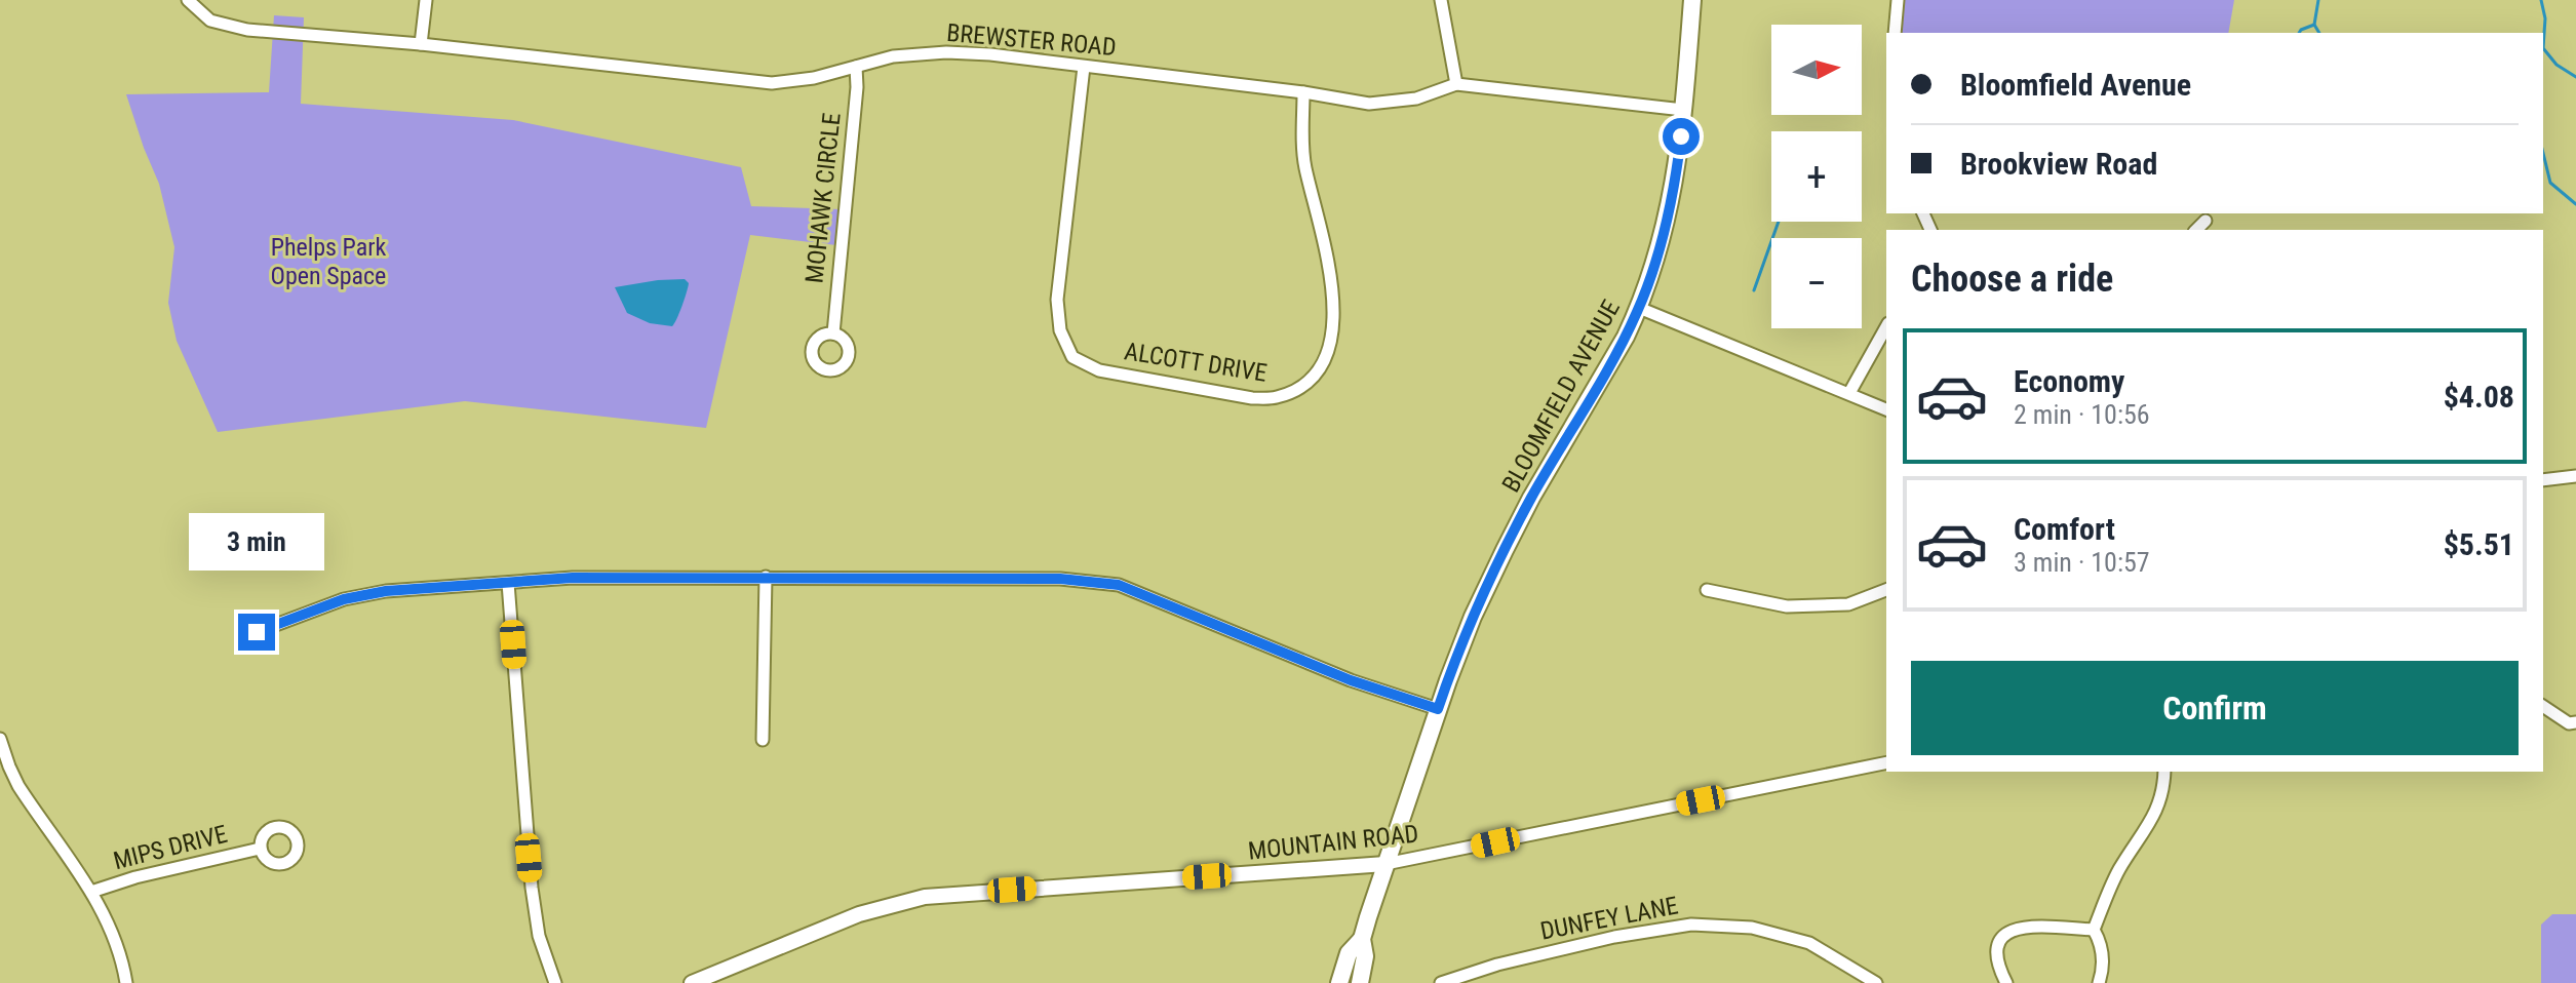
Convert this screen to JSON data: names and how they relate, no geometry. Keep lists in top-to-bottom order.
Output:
{
  "streets": {
    "main road": ["BLOOMFIELD AVENUE"],
    "street": [
      "BREWSTER ROAD",
      "MOHAWK CIRCLE",
      "ALCOTT DRIVE",
      "MOUNTAIN ROAD",
      "MIPS DRIVE",
      "DUNFEY LANE"
    ]
  },
  "crossings": [
    ["BREWSTER ROAD", "MOHAWK CIRCLE"],
    ["BREWSTER ROAD", "ALCOTT DRIVE"],
    ["BREWSTER ROAD", "BLOOMFIELD AVENUE"],
    ["BLOOMFIELD AVENUE", "MOUNTAIN ROAD"]
  ],
  "parks": ["Phelps Park Open Space"],
  "north": "right",
  "page": {
    "map_buttons": ["+", "−"],
    "banner": ["Bloomfield Avenue", "Brookview Road"],
    "heading": "Choose a ride",
    "list": [
      {
        "name": "Economy",
        "note": "2 min · 10:56",
        "value": "$4.08"
      },
      {
        "name": "Comfort",
        "note": "3 min · 10:57",
        "value": "$5.51"
      }
    ],
    "bubble": "3 min",
    "buttons": "Confirm"
  }
}
